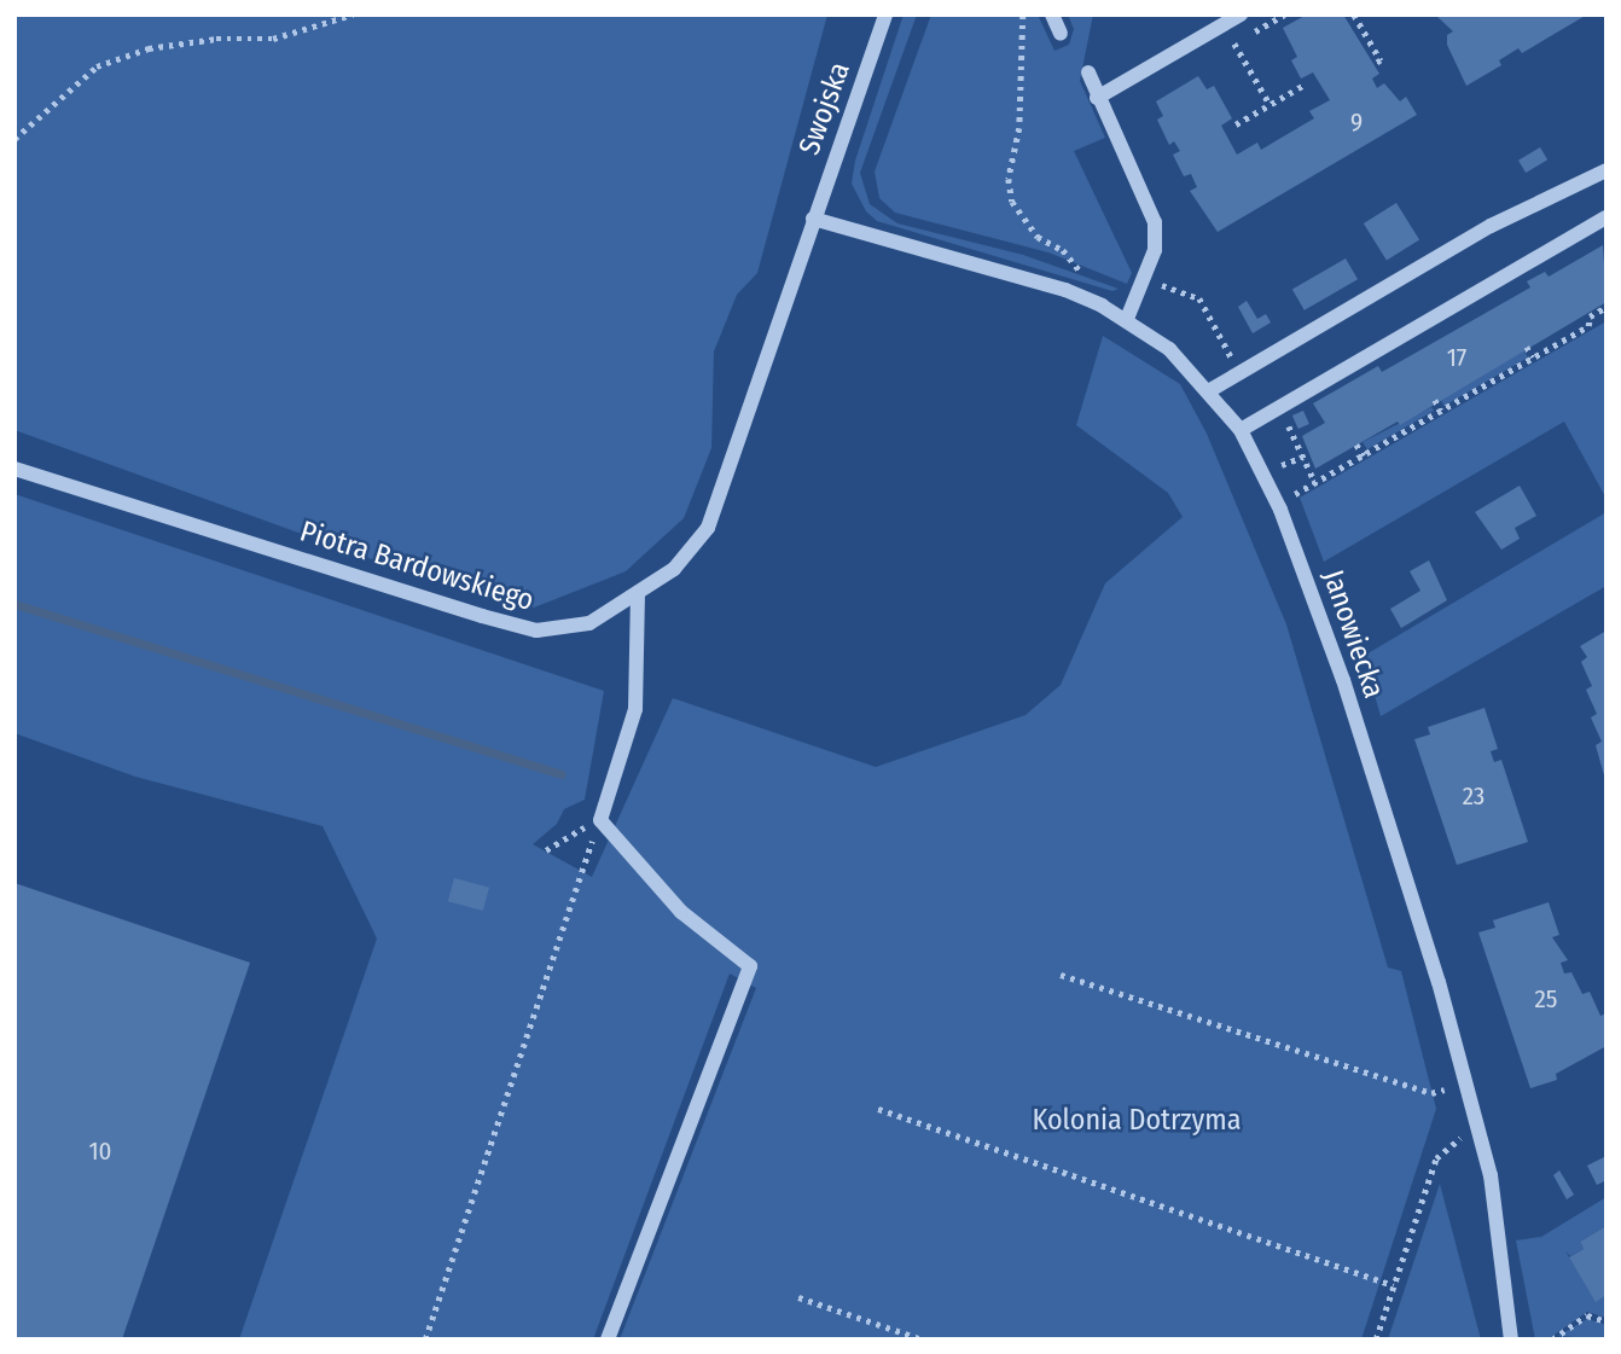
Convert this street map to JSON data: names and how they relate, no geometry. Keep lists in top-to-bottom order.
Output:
{
  "streets": {
    "street": ["Swojska", "Piotra Bardowskiego", "Janowiecka"]
  },
  "crossings": [
    ["Swojska", "Piotra Bardowskiego"],
    ["Swojska", "Janowiecka"],
    ["Piotra Bardowskiego", "Janowiecka"]
  ],
  "parks": ["Kolonia Dotrzyma"],
  "house_numbers": [
    "9",
    "17",
    "23",
    "25",
    "10"
  ]
}
